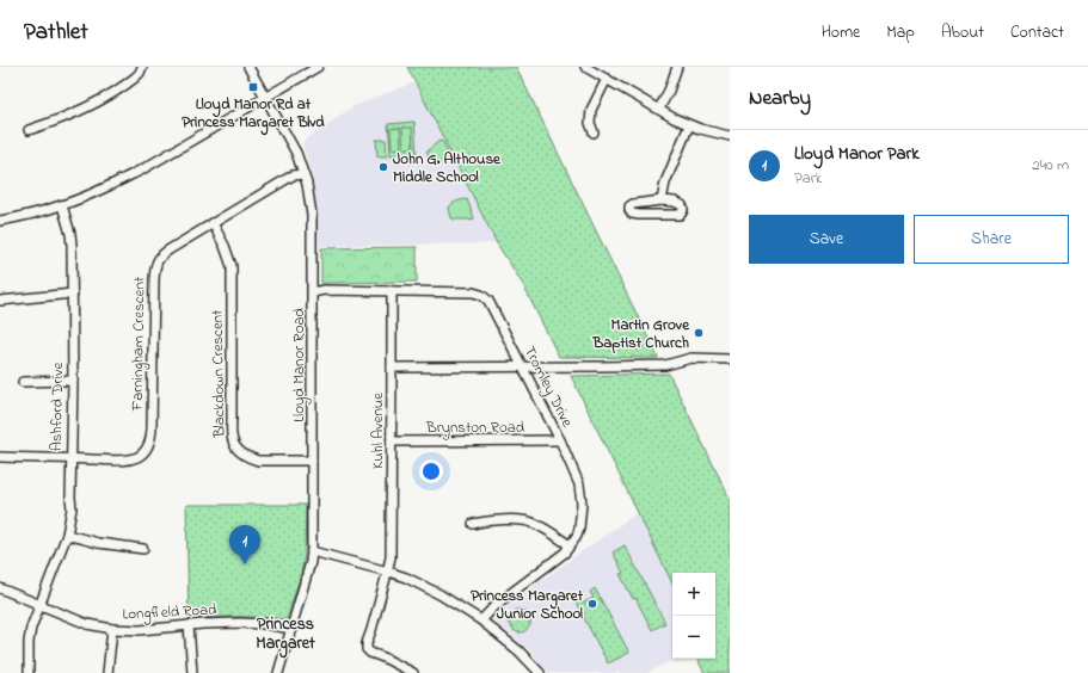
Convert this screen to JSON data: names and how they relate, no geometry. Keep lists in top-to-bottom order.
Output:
{
  "streets": {
    "street": [
      "Farningham Crescent",
      "Lloyd Manor Road",
      "Blackdown Crescent",
      "Tromley Drive",
      "Ashford Drive",
      "Brynston Road",
      "Kuhl Avenue",
      "Longfield Road"
    ]
  },
  "crossings": [
    ["Farningham Crescent", "Lloyd Manor Road"],
    ["Farningham Crescent", "Blackdown Crescent"],
    ["Farningham Crescent", "Ashford Drive"],
    ["Lloyd Manor Road", "Blackdown Crescent"],
    ["Lloyd Manor Road", "Tromley Drive"],
    ["Lloyd Manor Road", "Longfield Road"],
    ["Tromley Drive", "Brynston Road"],
    ["Tromley Drive", "Kuhl Avenue"],
    ["Ashford Drive", "Longfield Road"],
    ["Brynston Road", "Kuhl Avenue"]
  ],
  "districts": ["Princess Margaret"],
  "places": {
    "transit": ["Lloyd Manor Rd at Princess Margaret Blvd"],
    "other": ["John G. Althouse Middle School", "Martin Grove Baptist Church", "Princess Margaret Junior School"]
  },
  "page": {
    "header": "Pathlet",
    "nav": [
      "Home",
      "Map",
      "About",
      "Contact"
    ],
    "heading": "Nearby",
    "list": [
      {
        "mark": "1",
        "name": "Lloyd Manor Park",
        "note": "Park",
        "value": "240 m"
      }
    ],
    "buttons": ["Save", "Share"],
    "pins": "1",
    "map_buttons": ["+", "−"]
  }
}
